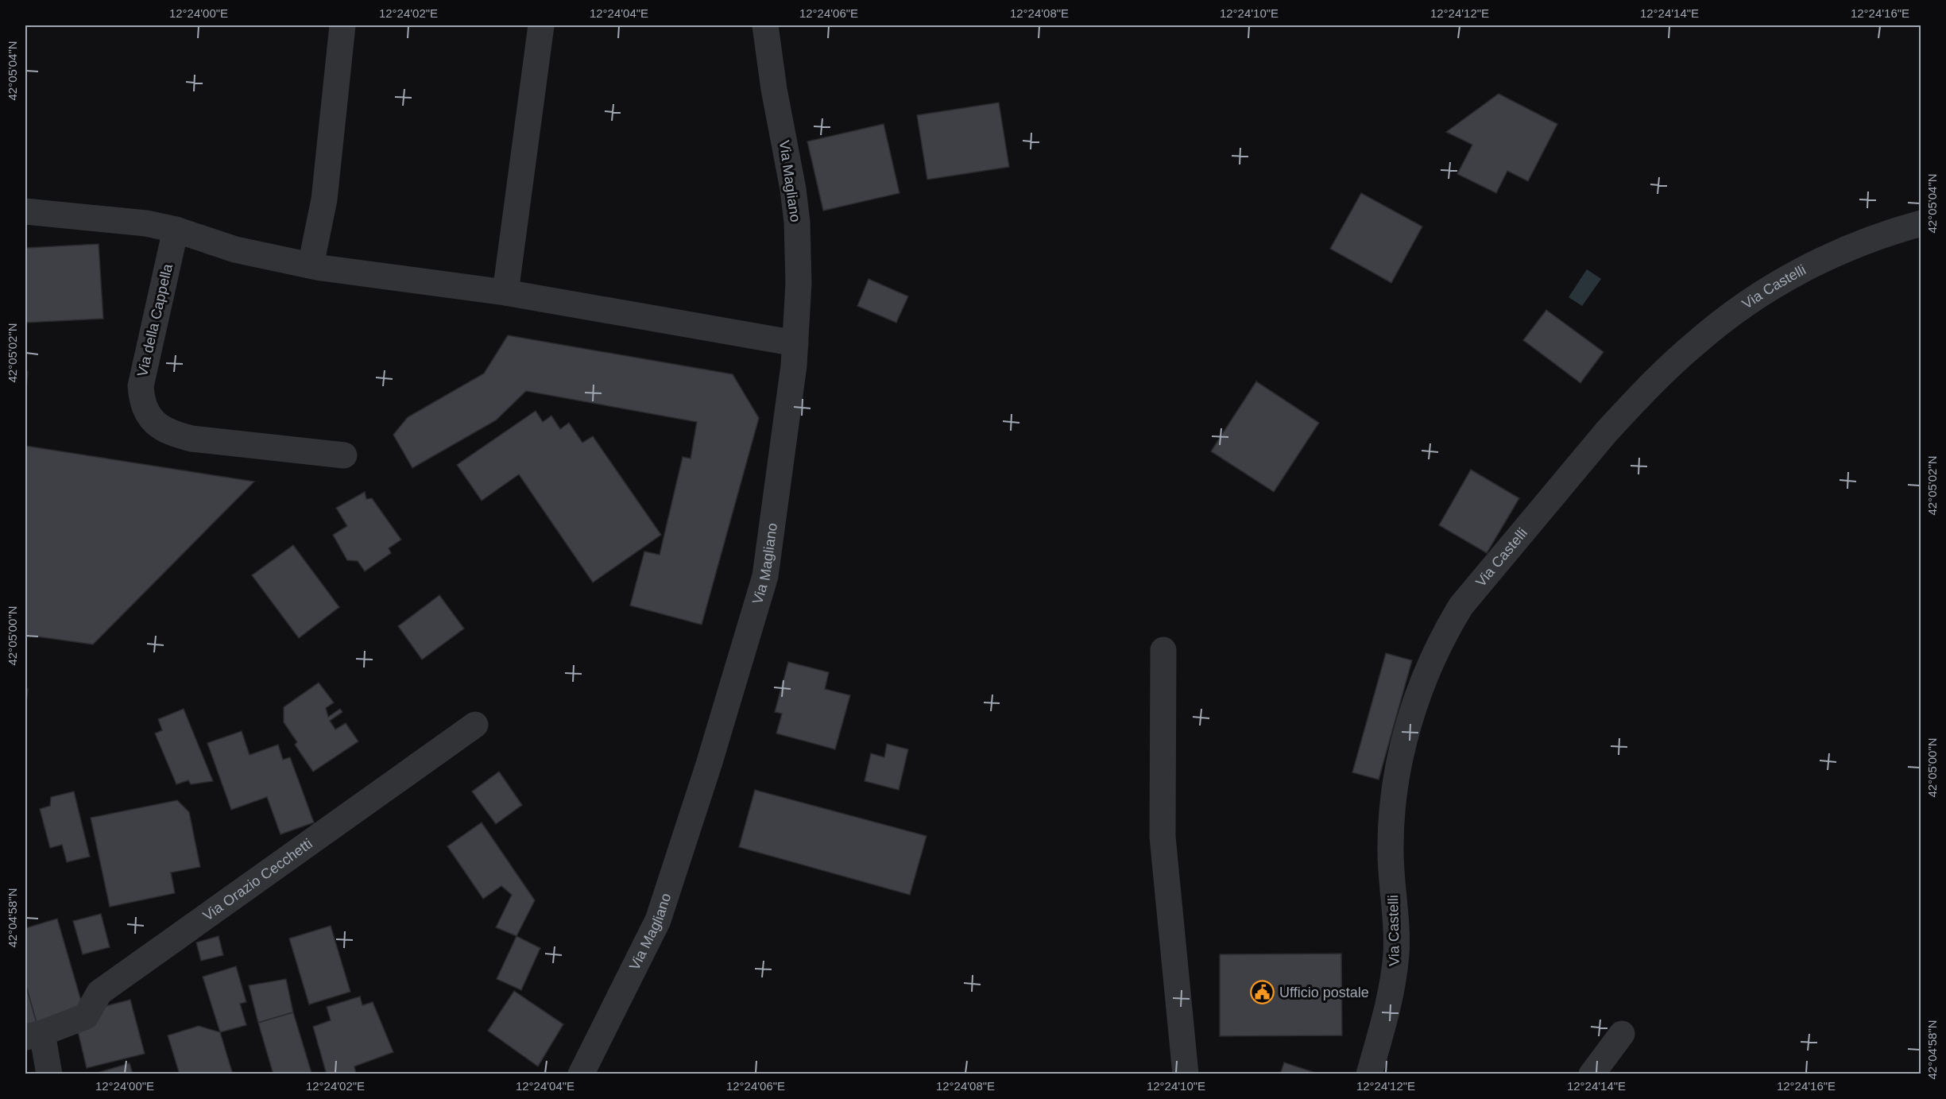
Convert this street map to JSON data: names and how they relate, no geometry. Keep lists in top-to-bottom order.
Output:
{
  "streets": {
    "street": [
      "Via Magliano",
      "Via Castelli",
      "Via della Cappella",
      "Via Orazio Cecchetti"
    ]
  },
  "places": {
    "public building": ["Ufficio postale"]
  },
  "coordinates": [
    "12°24'00\"E",
    "12°24'02\"E",
    "12°24'04\"E",
    "12°24'06\"E",
    "12°24'08\"E",
    "12°24'10\"E",
    "12°24'12\"E",
    "12°24'14\"E",
    "12°24'16\"E",
    "42°05'04\"N",
    "42°05'02\"N",
    "42°05'00\"N",
    "42°04'58\"N"
  ]
}
